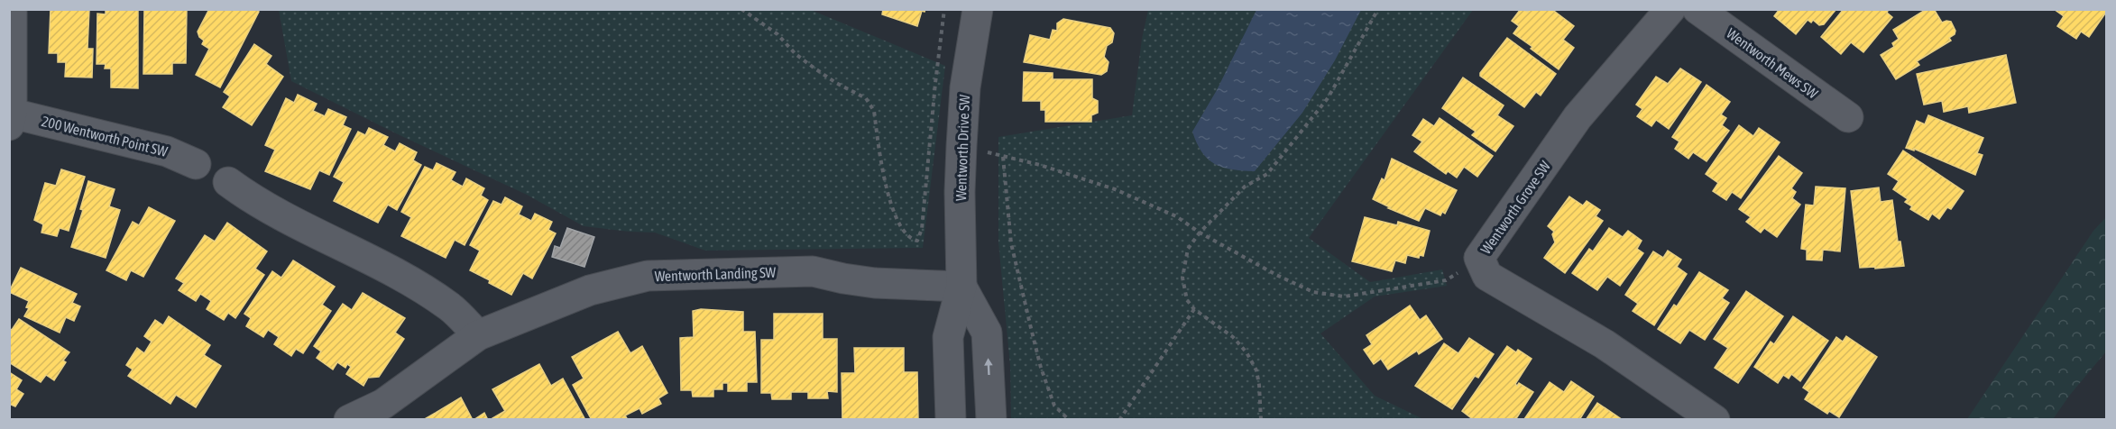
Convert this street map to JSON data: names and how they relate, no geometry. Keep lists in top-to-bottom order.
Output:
{
  "streets": {
    "street": [
      "Wentworth Mews SW",
      "200 Wentworth Point SW",
      "Wentworth Drive SW",
      "Wentworth Grove SW",
      "Wentworth Landing SW"
    ]
  },
  "crossings": [
    ["Wentworth Drive SW", "Wentworth Landing SW"]
  ]
}
